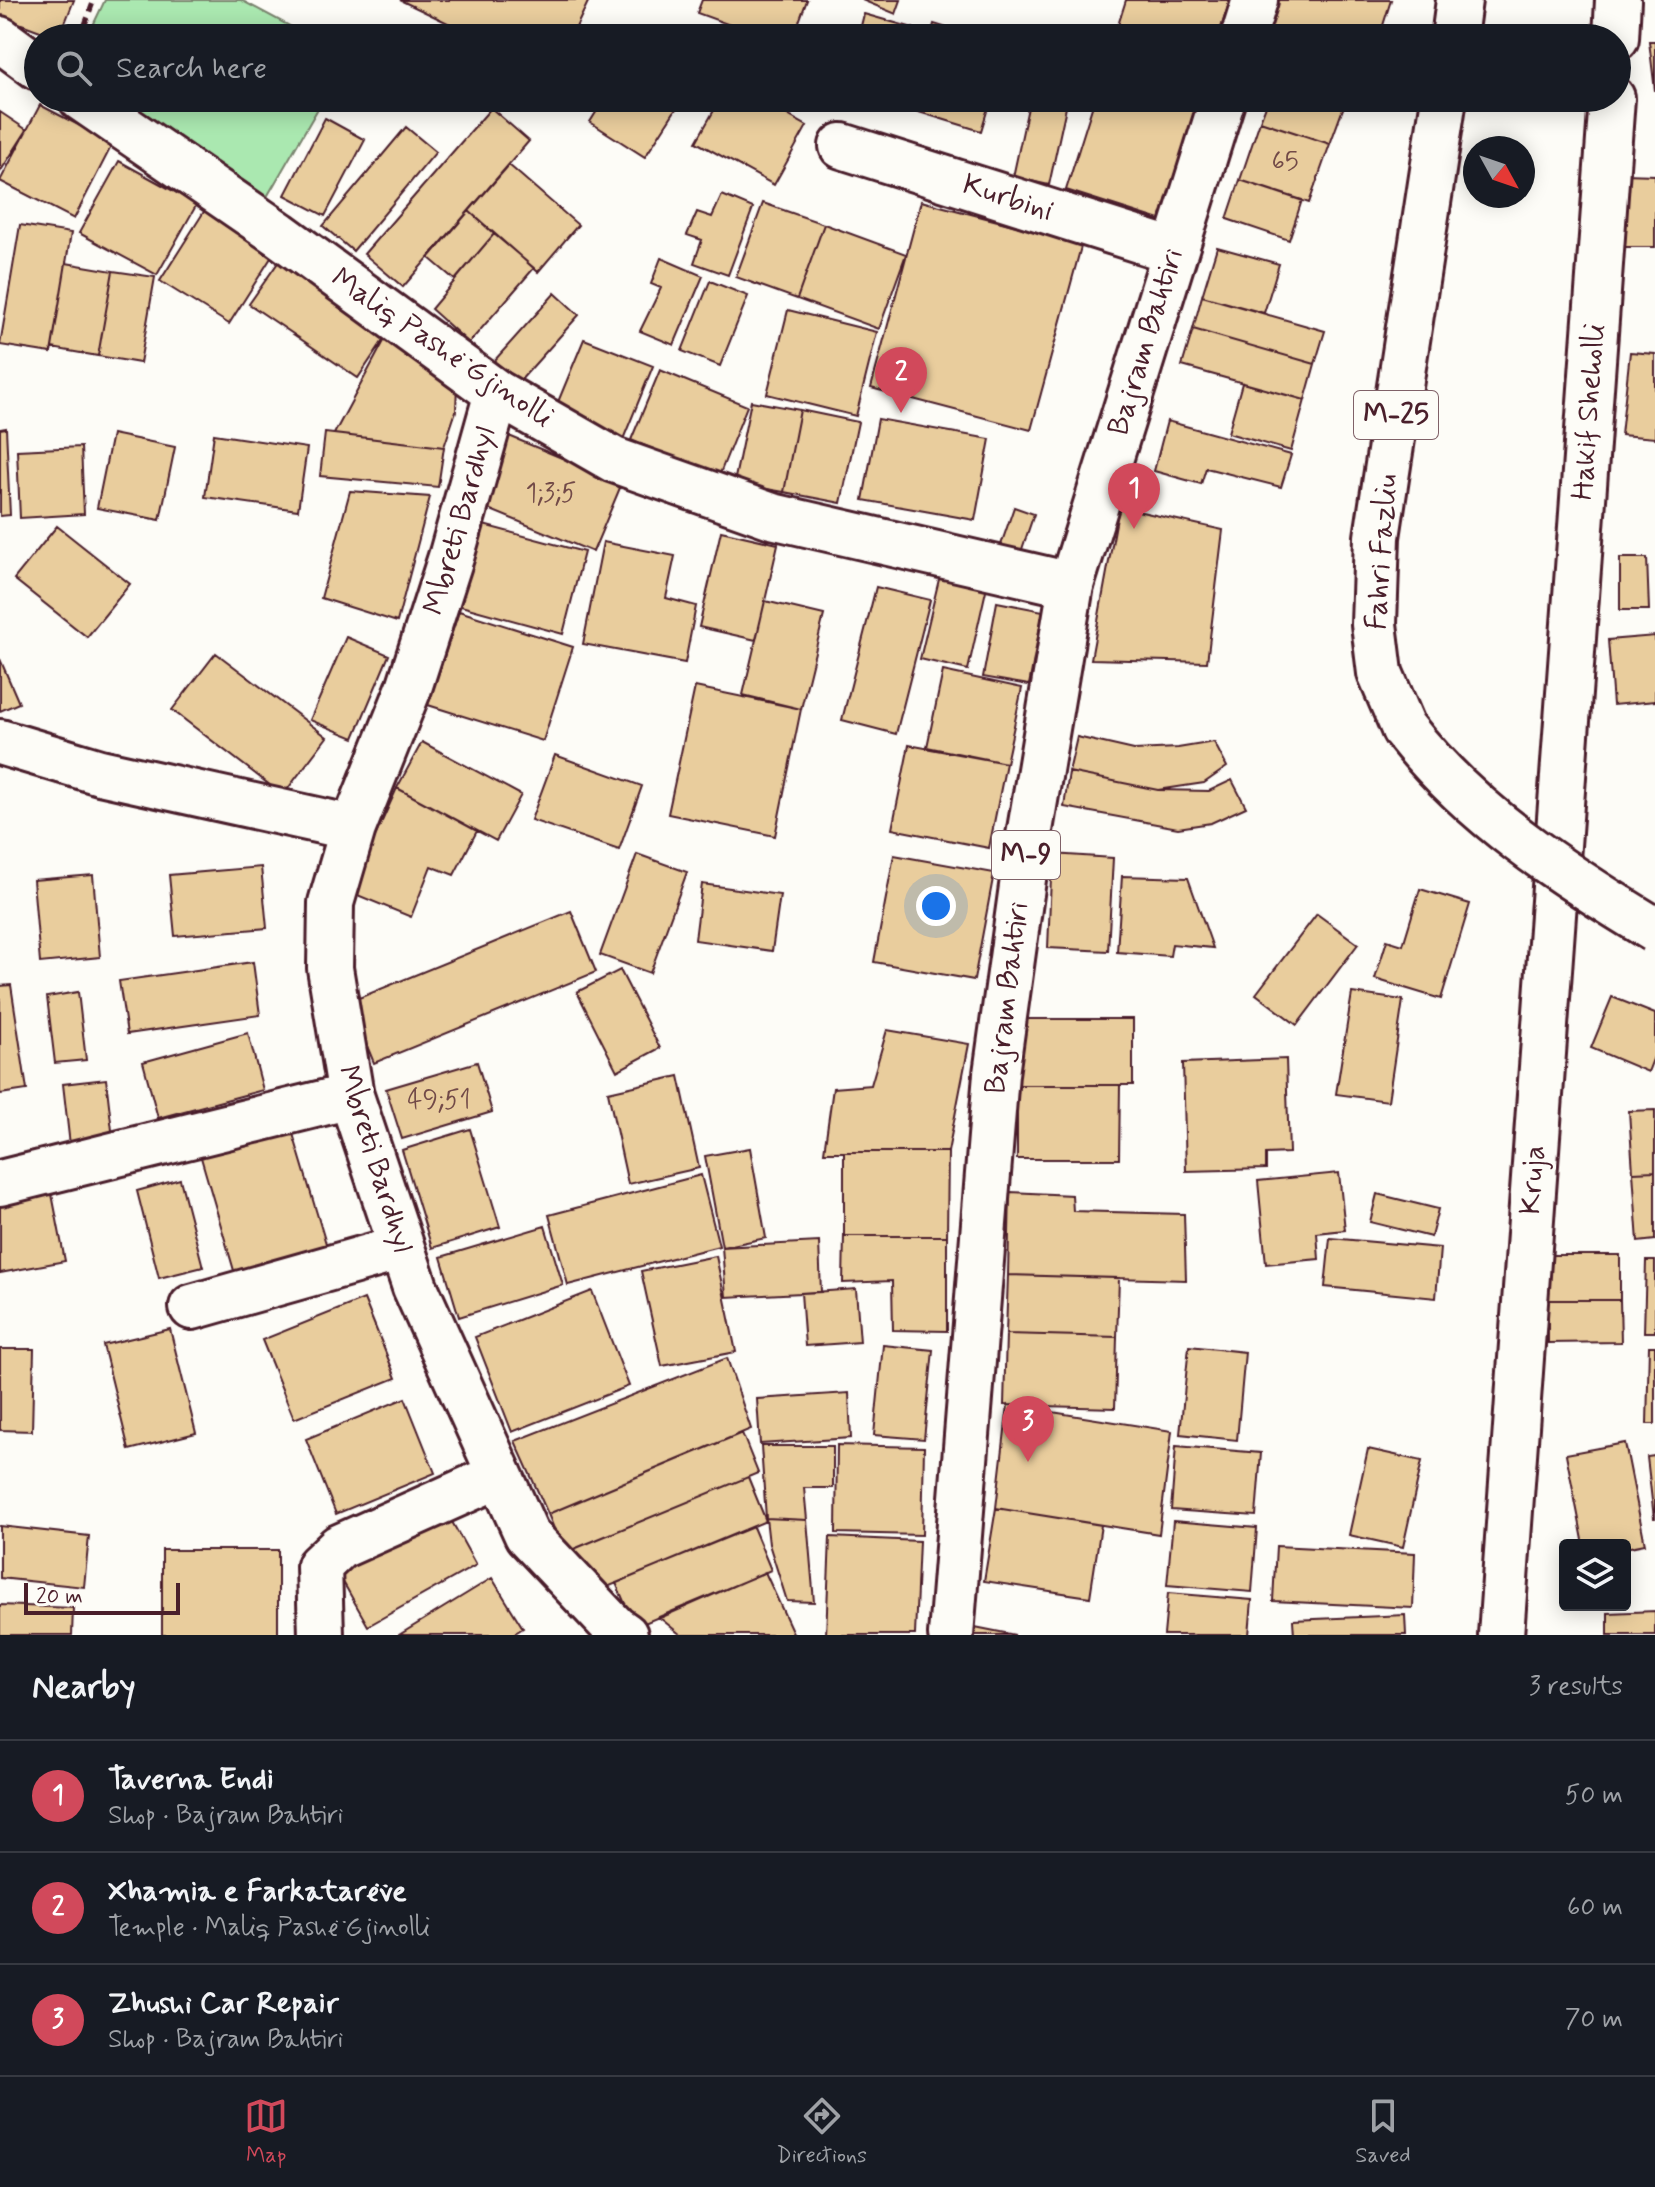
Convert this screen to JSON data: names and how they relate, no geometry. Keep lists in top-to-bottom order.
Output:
{
  "streets": {
    "street": [
      "Kurbini",
      "Bajram Bahtiri",
      "Maliq Pashë Gjinolli",
      "Hakif Sheholli",
      "M-25",
      "Mbreti Bardhyl",
      "Fahri Fazliu",
      "M-9",
      "Kruja"
    ]
  },
  "crossings": [
    ["Kurbini", "Bajram Bahtiri"],
    ["Bajram Bahtiri", "Maliq Pashë Gjinolli"],
    ["Maliq Pashë Gjinolli", "Mbreti Bardhyl"],
    ["Hakif Sheholli", "Kruja"]
  ],
  "house_numbers": ["65", "1;3;5", "49;51"],
  "scale_bar": "20 m",
  "north": "bottom right",
  "page": {
    "search": "Search here",
    "pins": ["2", "1", "3"],
    "scale": "20 m",
    "heading": ["Nearby", "3 results"],
    "list": [
      {
        "mark": "1",
        "name": "Taverna Endi",
        "note": "Shop · Bajram Bahtiri",
        "value": "50 m"
      },
      {
        "mark": "2",
        "name": "Xhamia e Farkatarëve",
        "note": "Temple · Maliq Pashë Gjinolli",
        "value": "60 m"
      },
      {
        "mark": "3",
        "name": "Zhushi Car Repair",
        "note": "Shop · Bajram Bahtiri",
        "value": "70 m"
      }
    ],
    "nav": ["Map", "Directions", "Saved"]
  }
}
